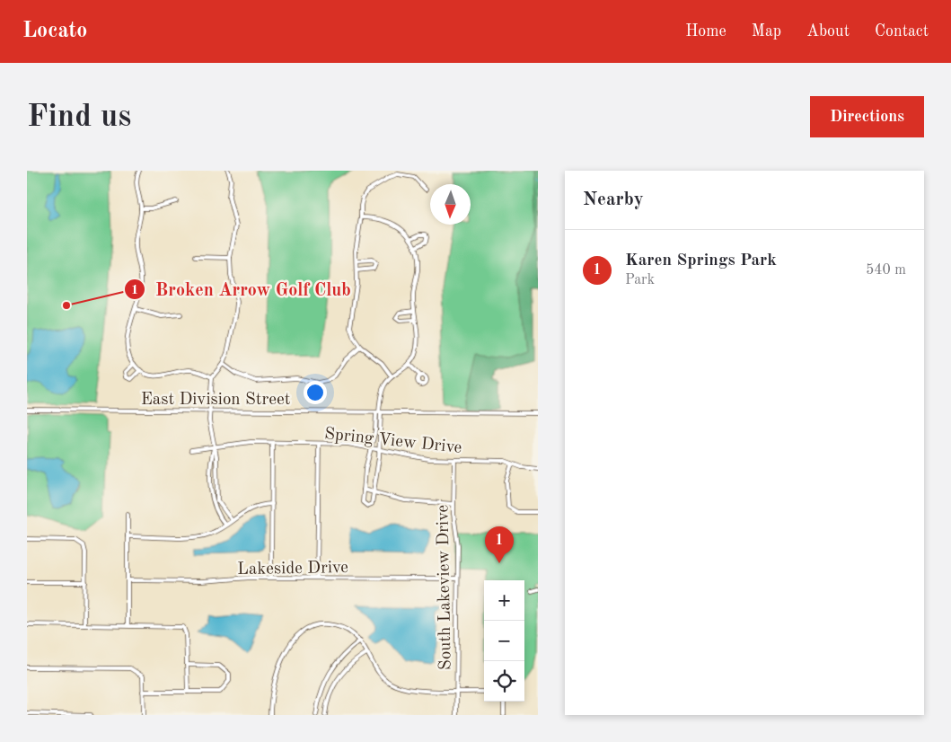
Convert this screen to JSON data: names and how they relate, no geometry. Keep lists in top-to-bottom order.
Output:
{
  "streets": {
    "street": [
      "East Division Street",
      "Spring View Drive",
      "Lakeside Drive",
      "South Lakeview Drive"
    ]
  },
  "crossings": [
    ["Spring View Drive", "South Lakeview Drive"],
    ["Lakeside Drive", "South Lakeview Drive"]
  ],
  "places": ["Broken Arrow Golf Club"],
  "north": "bottom",
  "page": {
    "header": "Locato",
    "nav": [
      "Home",
      "Map",
      "About",
      "Contact"
    ],
    "buttons": "Directions",
    "title": "Find us",
    "heading": "Nearby",
    "list": [
      {
        "mark": "1",
        "name": "Karen Springs Park",
        "note": "Park",
        "value": "540 m"
      }
    ],
    "pins": "1",
    "map_buttons": ["+", "−"]
  }
}
